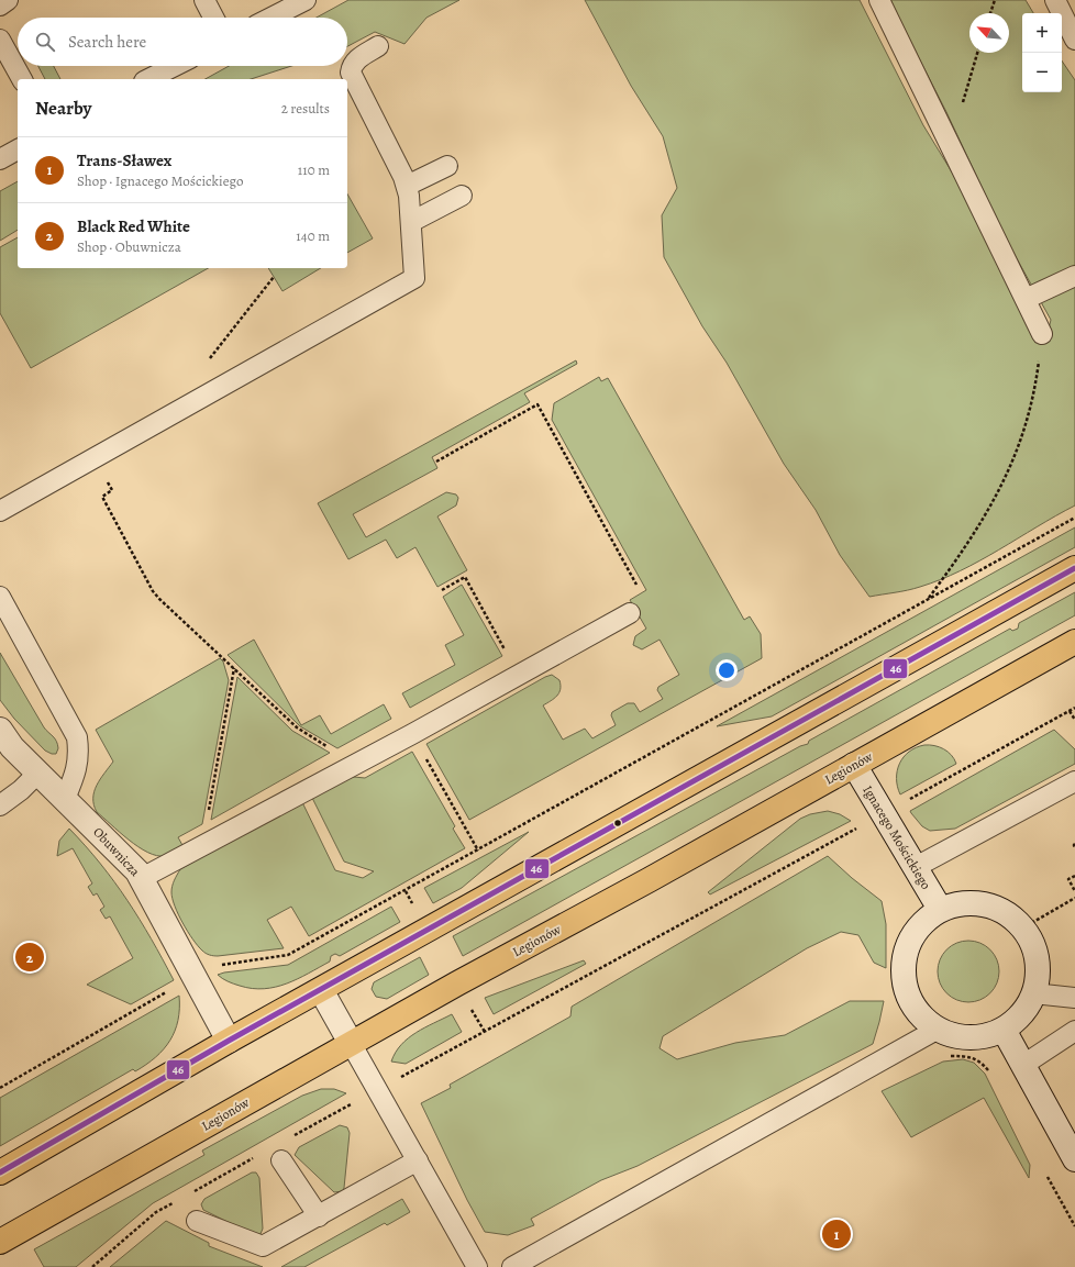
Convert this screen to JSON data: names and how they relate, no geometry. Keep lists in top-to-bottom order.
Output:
{
  "streets": {
    "main road": ["Legionów"],
    "street": ["Ignacego Mościckiego", "Obuwnicza"]
  },
  "crossings": [
    ["Legionów", "Ignacego Mościckiego"]
  ],
  "lines": ["transit line 46"],
  "north": "top left",
  "page": {
    "map_buttons": ["+", "−"],
    "search": "Search here",
    "heading": ["Nearby", "2 results"],
    "list": [
      {
        "mark": "1",
        "name": "Trans-Sławex",
        "note": "Shop · Ignacego Mościckiego",
        "value": "110 m"
      },
      {
        "mark": "2",
        "name": "Black Red White",
        "note": "Shop · Obuwnicza",
        "value": "140 m"
      }
    ],
    "pins": ["2", "1"]
  }
}
